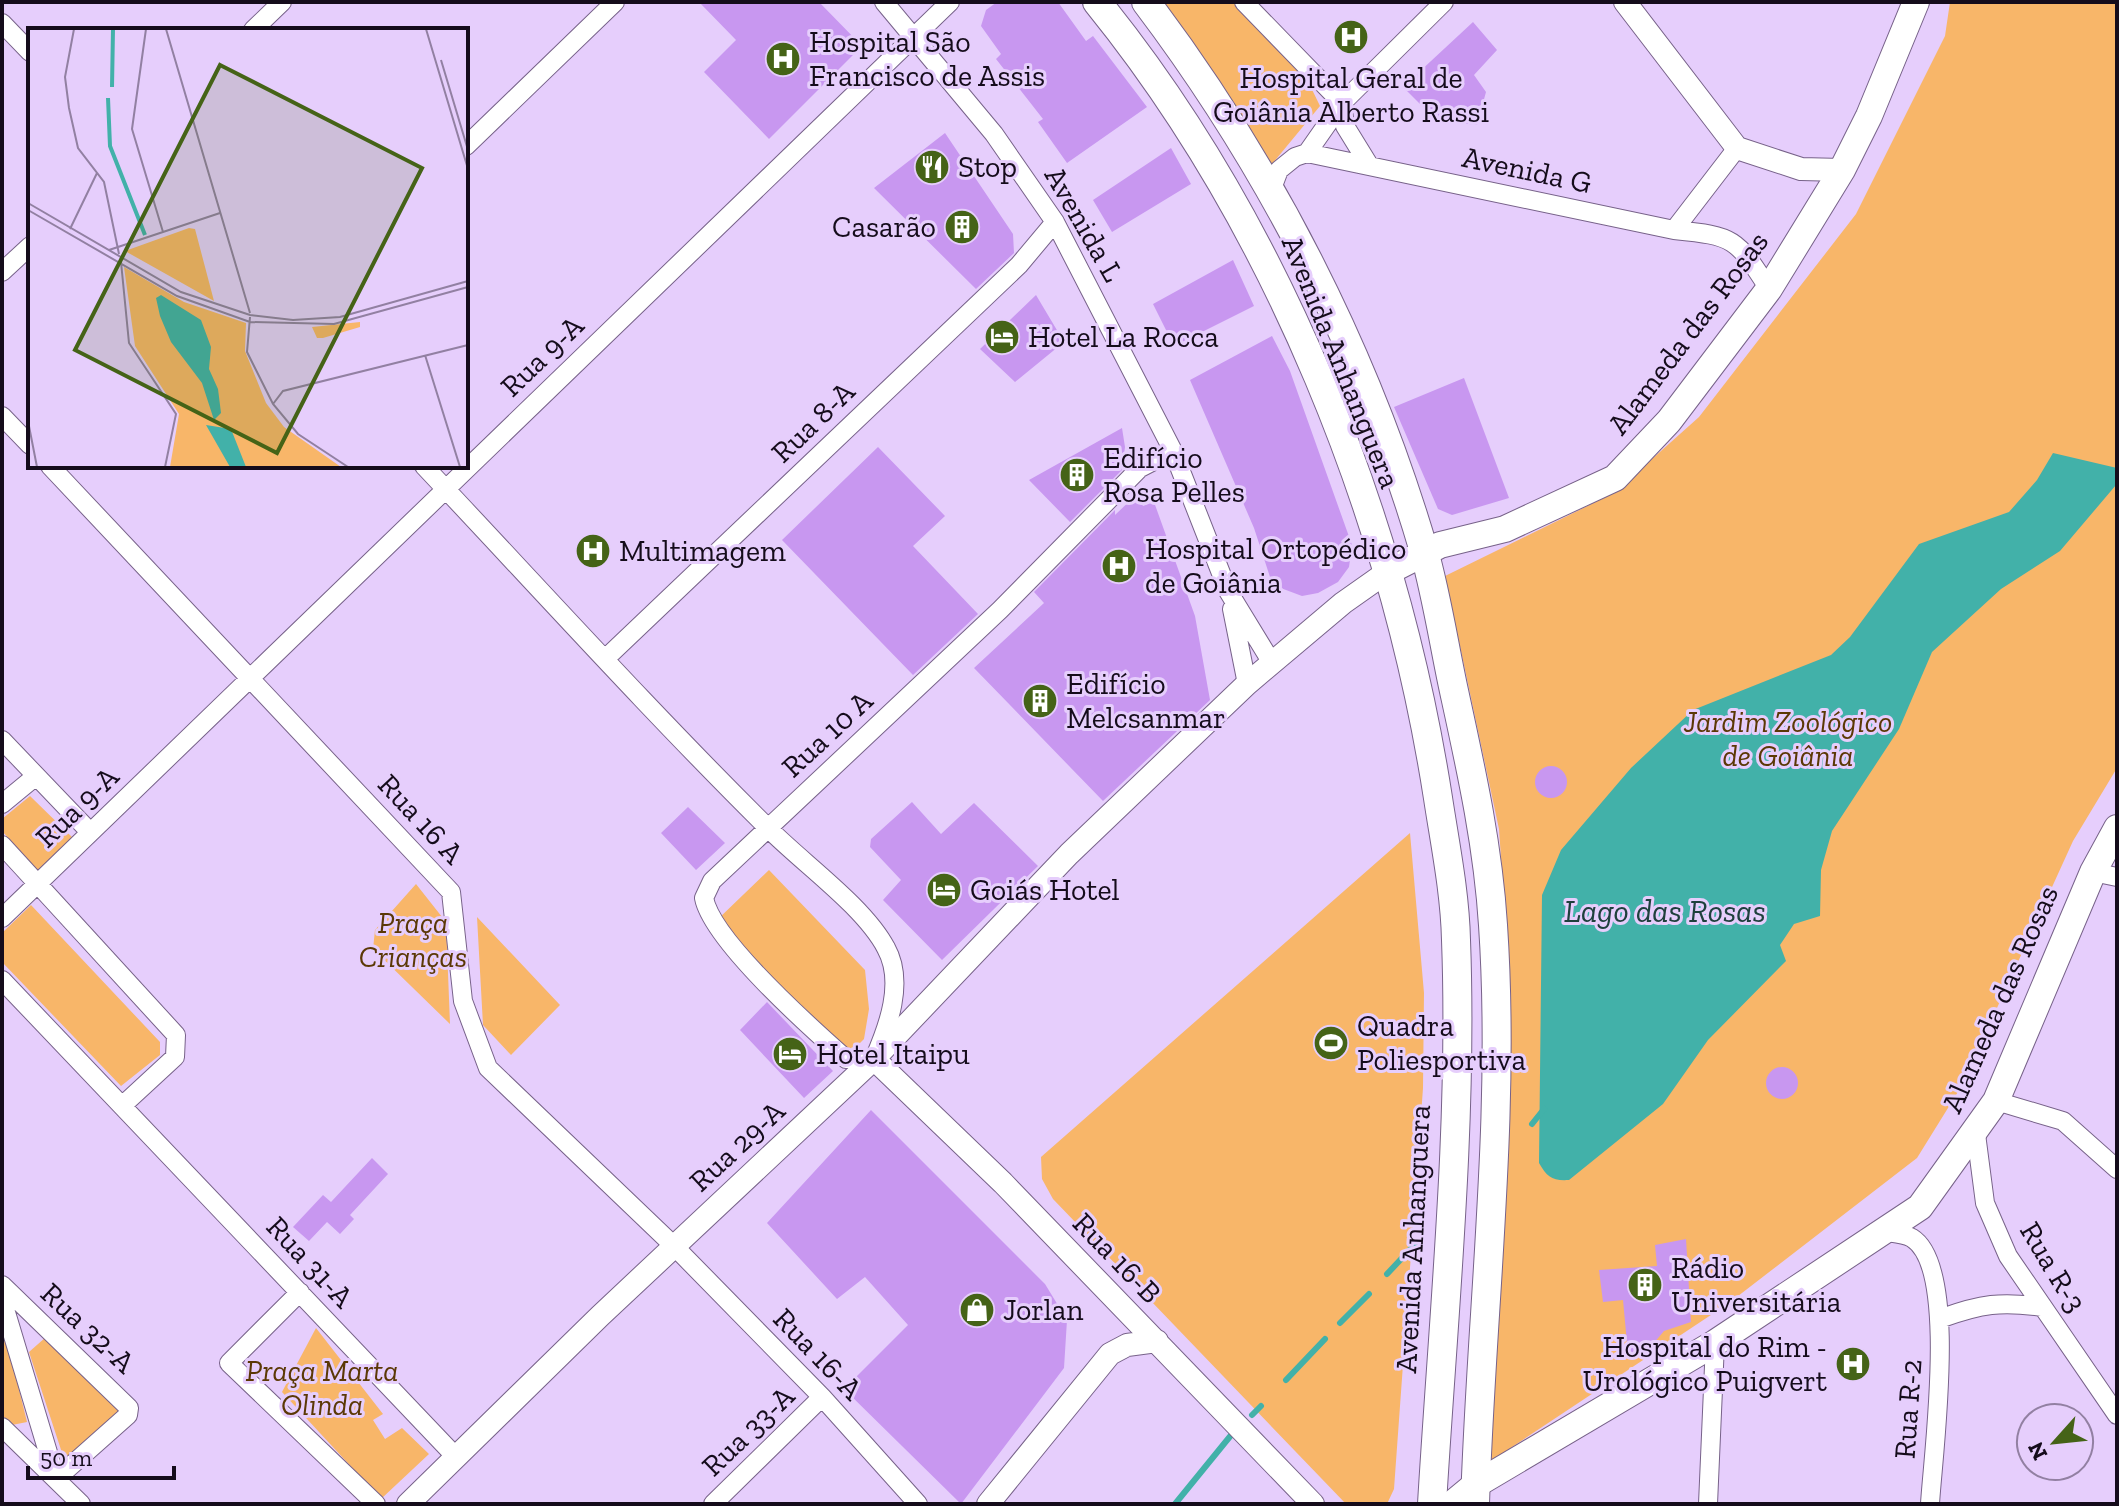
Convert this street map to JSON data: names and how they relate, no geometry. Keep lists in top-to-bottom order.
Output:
{
  "streets": {
    "main road": ["Alameda das Rosas", "Avenida Anhanguera"],
    "street": [
      "Avenida G",
      "Avenida L",
      "Rua 9-A",
      "Rua 8-A",
      "Rua 10 A",
      "Rua 16 A",
      "Rua 29-A",
      "Rua 16-B",
      "Rua 31-A",
      "Rua R-3",
      "Rua 32-A",
      "Rua 16-A",
      "Rua R-2",
      "Rua 33-A"
    ]
  },
  "crossings": [
    ["Avenida G", "Alameda das Rosas"],
    ["Avenida L", "Rua 9-A"],
    ["Avenida L", "Rua 8-A"],
    ["Avenida L", "Rua 10 A"],
    ["Avenida L", "Rua 29-A"],
    ["Alameda das Rosas", "Avenida Anhanguera"],
    ["Alameda das Rosas", "Rua 29-A"],
    ["Alameda das Rosas", "Rua R-3"],
    ["Alameda das Rosas", "Rua R-2"],
    ["Rua 9-A", "Rua 16 A"],
    ["Avenida Anhanguera", "Rua 29-A"],
    ["Rua 10 A", "Rua 29-A"],
    ["Rua 10 A", "Rua 16-B"],
    ["Rua 16 A", "Rua 29-A"],
    ["Rua 16 A", "Rua 16-A"],
    ["Rua 29-A", "Rua 16-B"],
    ["Rua 29-A", "Rua 31-A"],
    ["Rua 29-A", "Rua 16-A"],
    ["Rua R-3", "Rua R-2"],
    ["Rua 16-A", "Rua 33-A"]
  ],
  "water": ["Lago das Rosas"],
  "parks": ["Jardim Zoológico de Goiânia", "Praça Crianças", "Praça Marta Olinda"],
  "places": {
    "hospital": [
      "Hospital Geral de Goiânia Alberto Rassi",
      "Hospital São Francisco de Assis",
      "Multimagem",
      "Hospital Ortopédico de Goiânia",
      "Hospital do Rim - Urológico Puigvert"
    ],
    "restaurant": ["Stop"],
    "building": [
      "Casarão",
      "Edifício Rosa Pelles",
      "Edifício Melcsanmar",
      "Rádio Universitária"
    ],
    "hotel": ["Hotel La Rocca", "Goiás Hotel", "Hotel Itaipu"],
    "sports": ["Quadra Poliesportiva"],
    "shop": ["Jorlan"]
  },
  "scale_bar": "50 m",
  "north": "bottom left"
}
